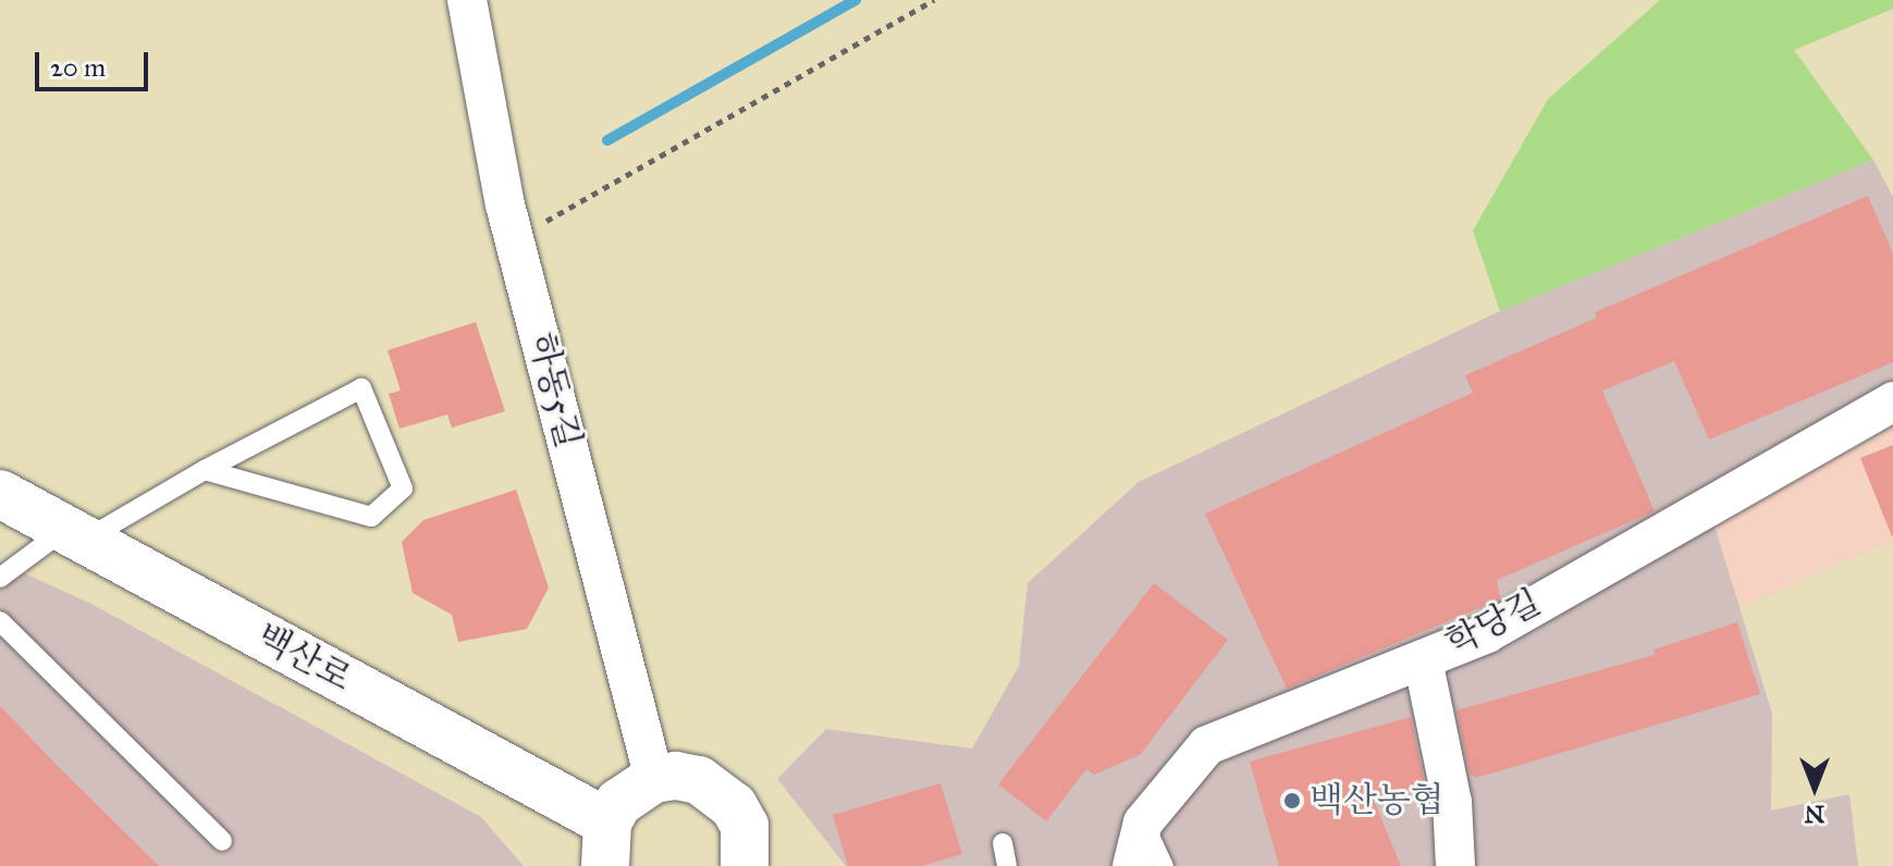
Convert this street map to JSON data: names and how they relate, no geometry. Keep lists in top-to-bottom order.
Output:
{
  "streets": {
    "main road": ["백산로"],
    "street": ["하동5길", "학당길"]
  },
  "places": ["백산농협"],
  "scale_bar": "20 m",
  "north": "bottom"
}
